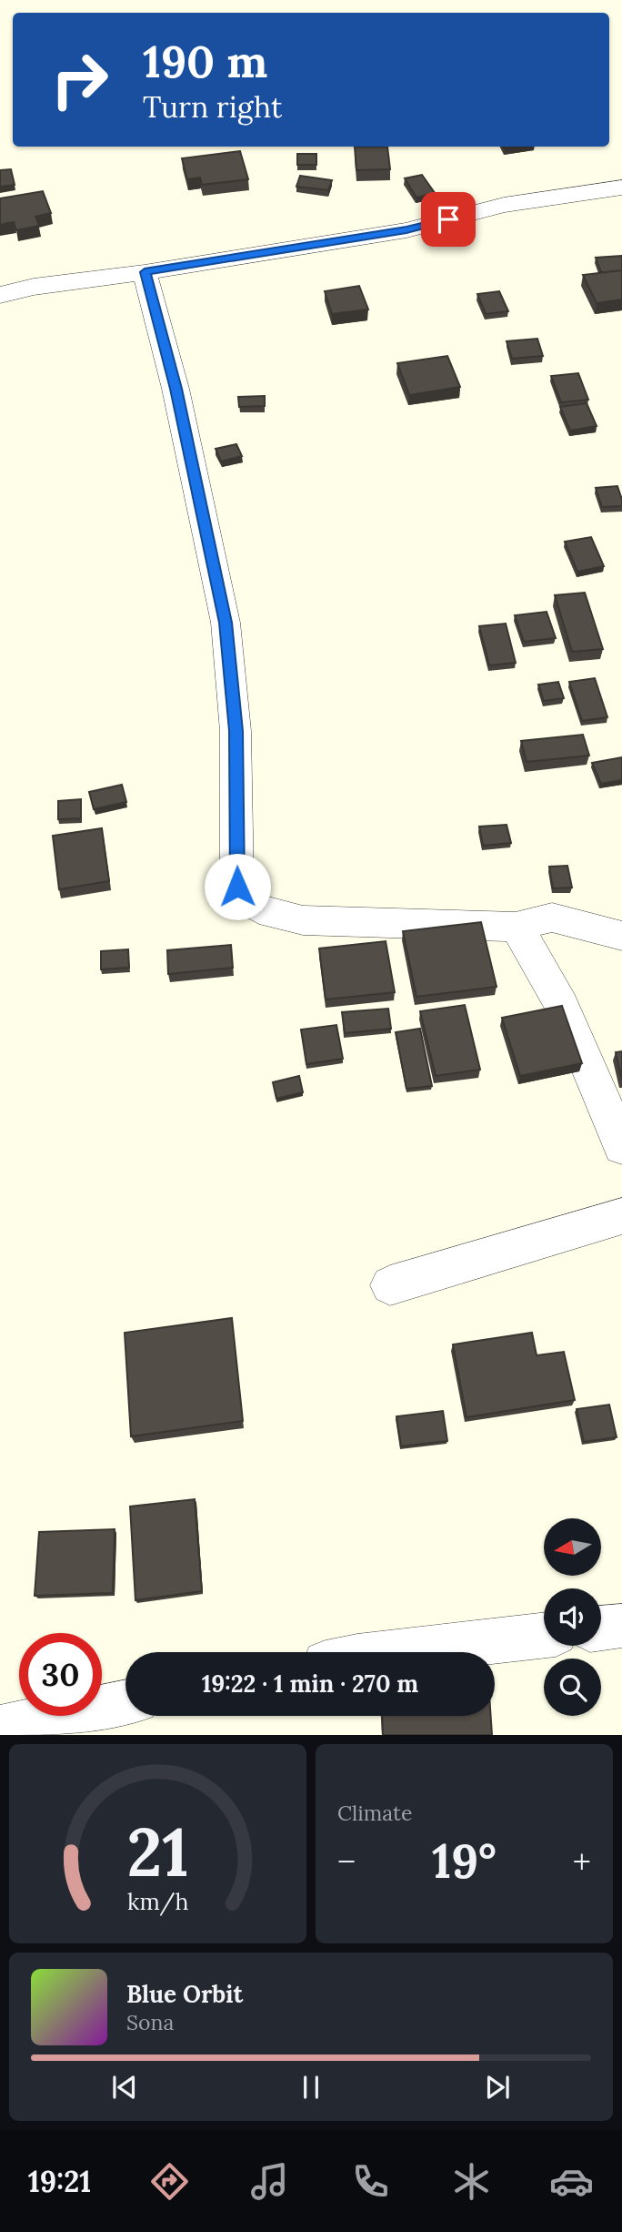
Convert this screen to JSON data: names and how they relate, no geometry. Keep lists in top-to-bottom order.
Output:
{
  "north": "left",
  "page": {
    "turn": ["190 m", "Turn right"],
    "limit": "30",
    "trip": "19:22 · 1 min · 270 m",
    "tile": "Climate",
    "heat": ["−", "19°", "+"],
    "song": ["Blue Orbit", "Sona"],
    "tabs": "19:21",
    "gauge": ["21", "km/h"]
  }
}
